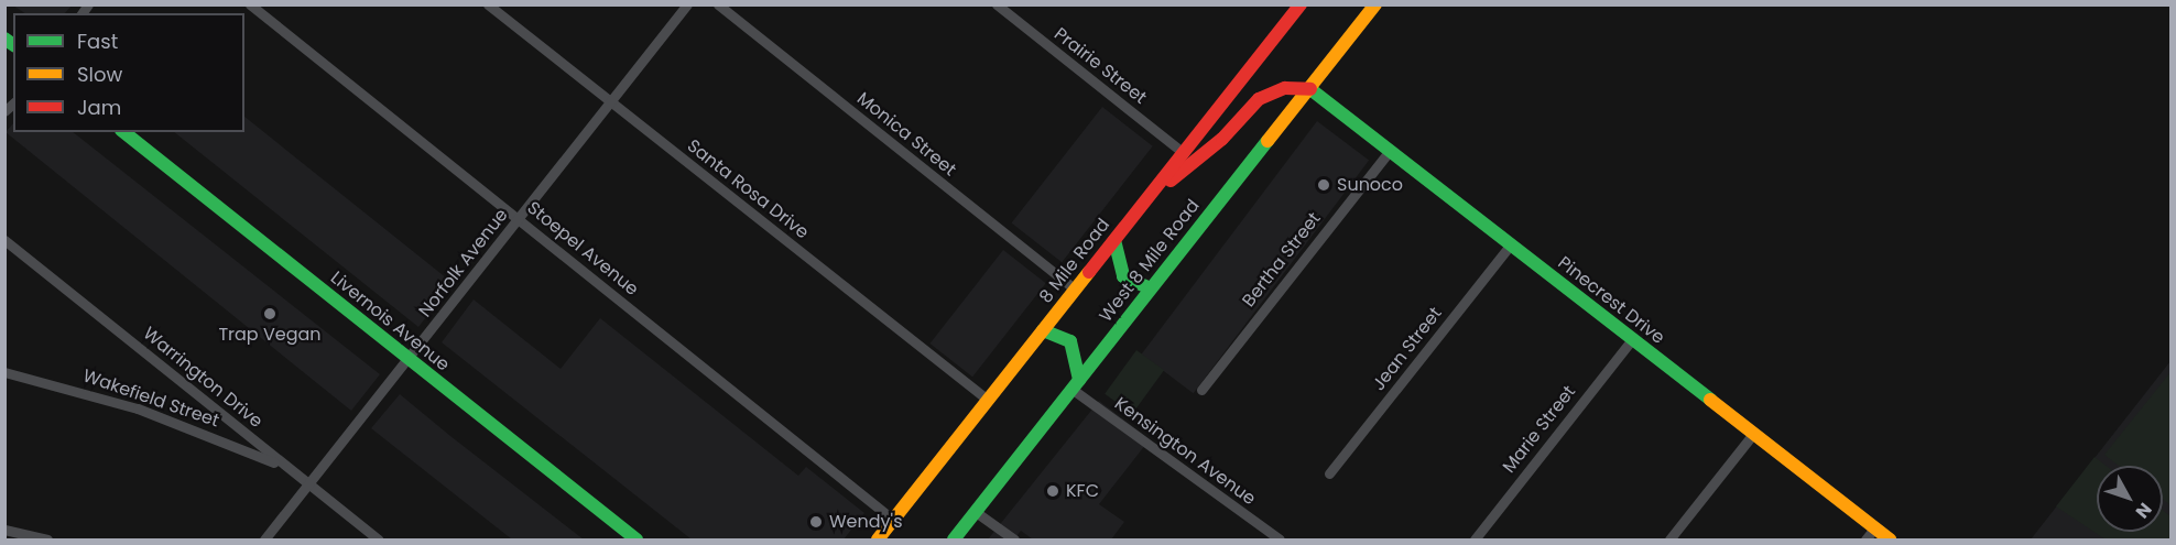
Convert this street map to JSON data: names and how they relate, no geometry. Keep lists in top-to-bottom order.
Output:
{
  "streets": {
    "main road": [
      "8 Mile Road",
      "West 8 Mile Road",
      "Pinecrest Drive",
      "Livernois Avenue"
    ],
    "street": [
      "Prairie Street",
      "Monica Street",
      "Santa Rosa Drive",
      "Stoepel Avenue",
      "Bertha Street",
      "Norfolk Avenue",
      "Jean Street",
      "Warrington Drive",
      "Wakefield Street",
      "Marie Street",
      "Kensington Avenue"
    ]
  },
  "crossings": [
    ["Prairie Street", "8 Mile Road"],
    ["Monica Street", "8 Mile Road"],
    ["Santa Rosa Drive", "8 Mile Road"],
    ["Santa Rosa Drive", "Norfolk Avenue"],
    ["Stoepel Avenue", "8 Mile Road"],
    ["Stoepel Avenue", "Norfolk Avenue"],
    ["Bertha Street", "Pinecrest Drive"],
    ["West 8 Mile Road", "Pinecrest Drive"],
    ["West 8 Mile Road", "Kensington Avenue"],
    ["Norfolk Avenue", "Livernois Avenue"],
    ["Norfolk Avenue", "Warrington Drive"],
    ["Pinecrest Drive", "Jean Street"],
    ["Pinecrest Drive", "Marie Street"],
    ["Warrington Drive", "Wakefield Street"]
  ],
  "places": [
    "Sunoco",
    "Trap Vegan",
    "KFC",
    "Wendy's"
  ],
  "legend": ["Fast", "Slow", "Jam"],
  "north": "bottom right"
}
